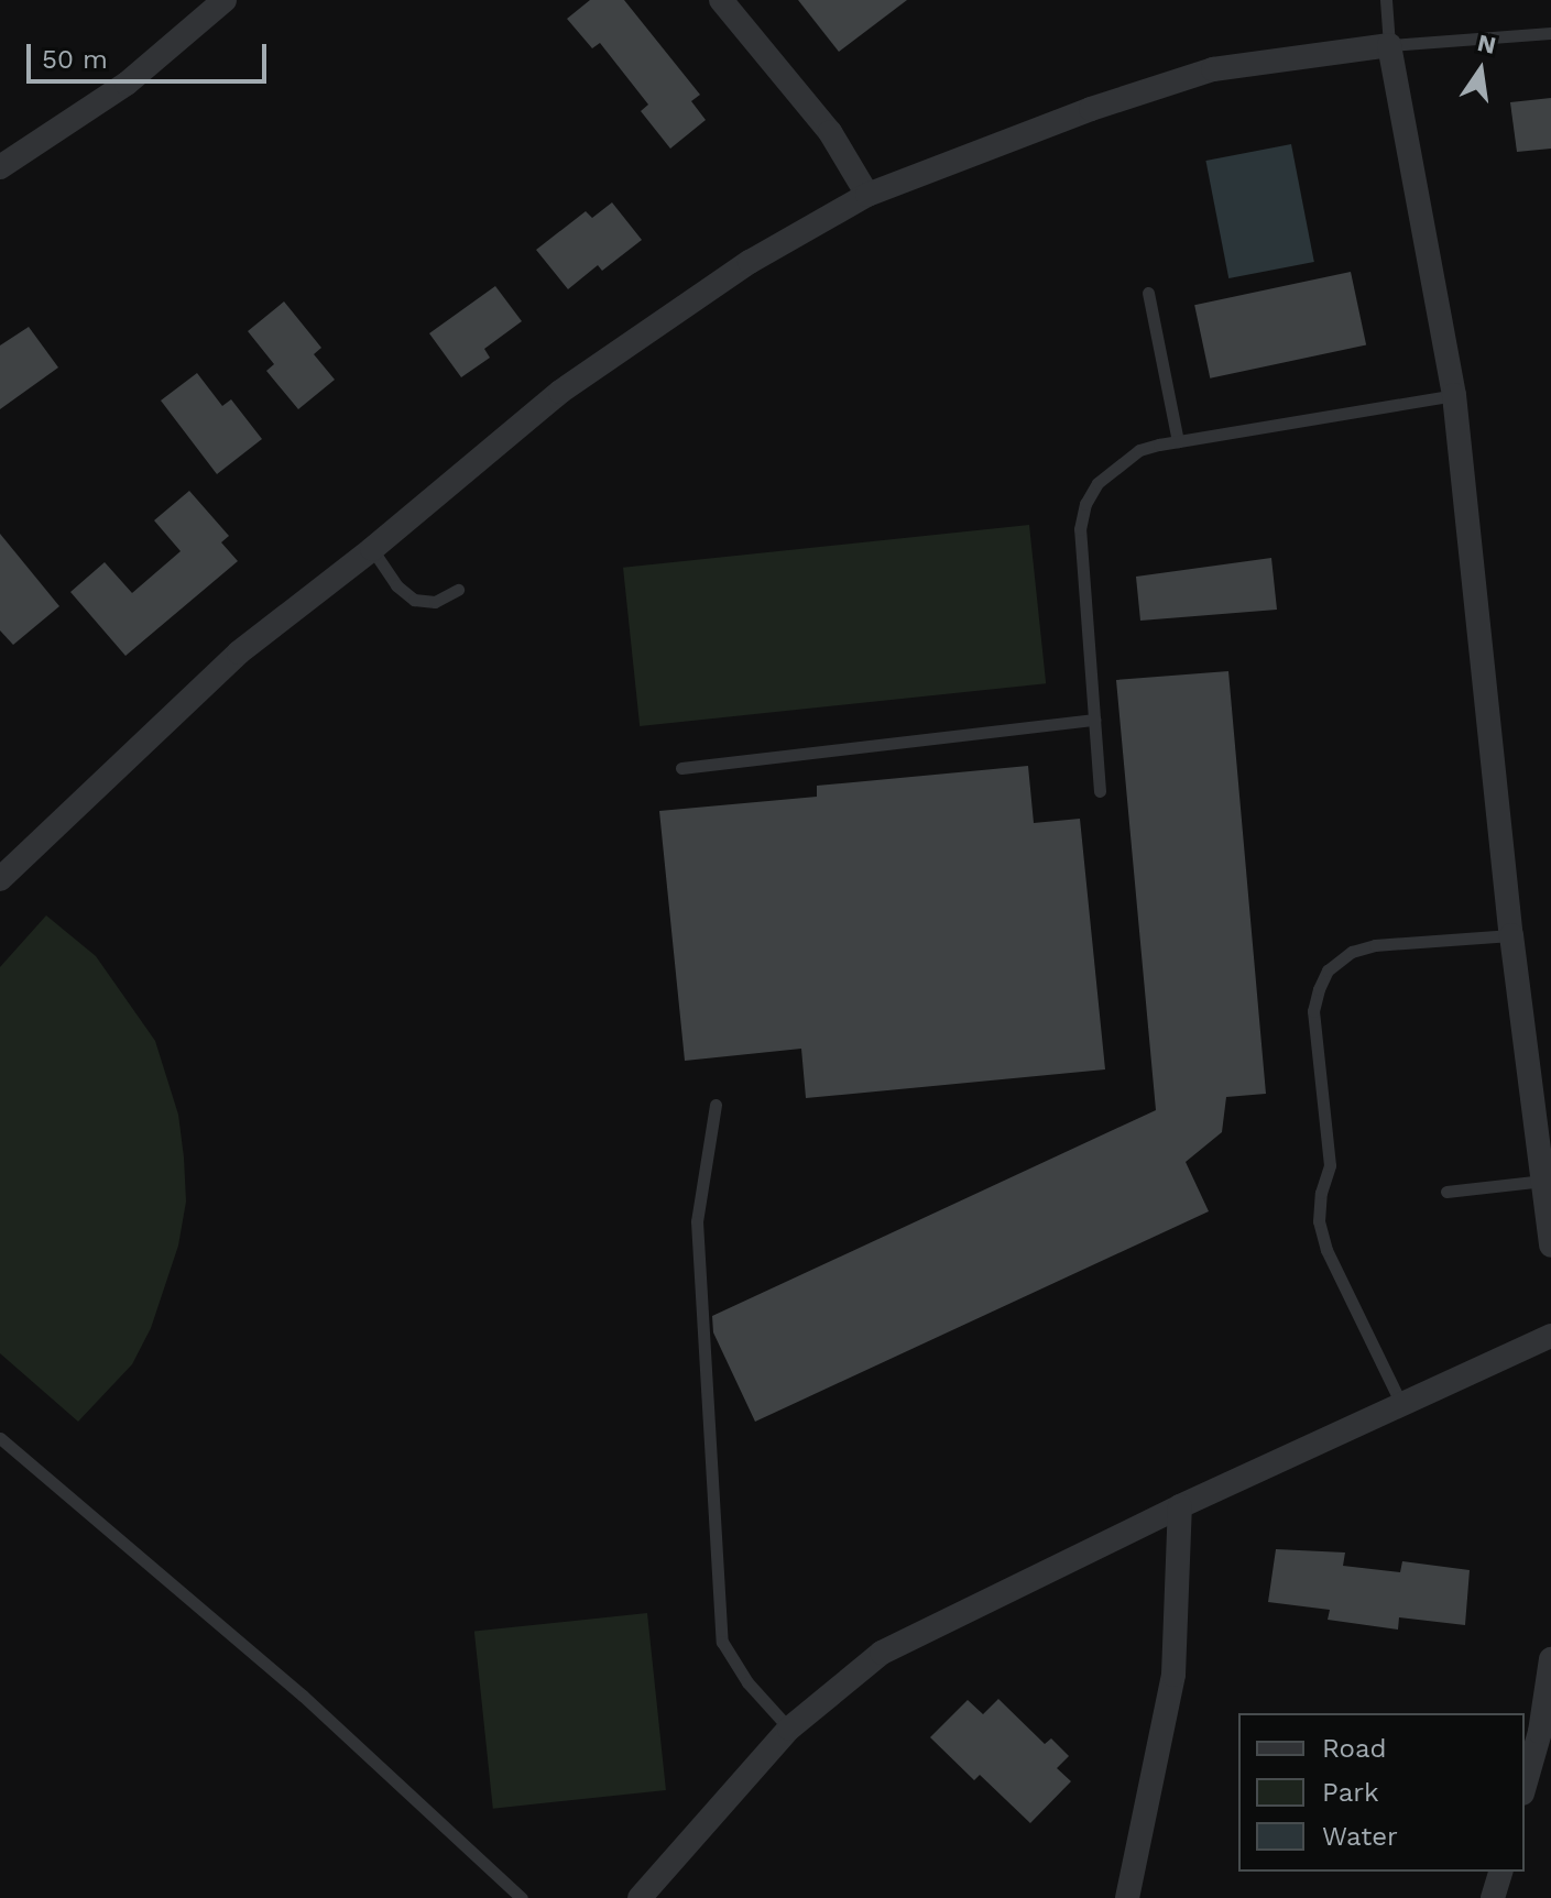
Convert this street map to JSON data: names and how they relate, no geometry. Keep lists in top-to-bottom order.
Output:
{
  "legend": ["Road", "Park", "Water"],
  "scale_bar": "50 m",
  "north": "top"
}
